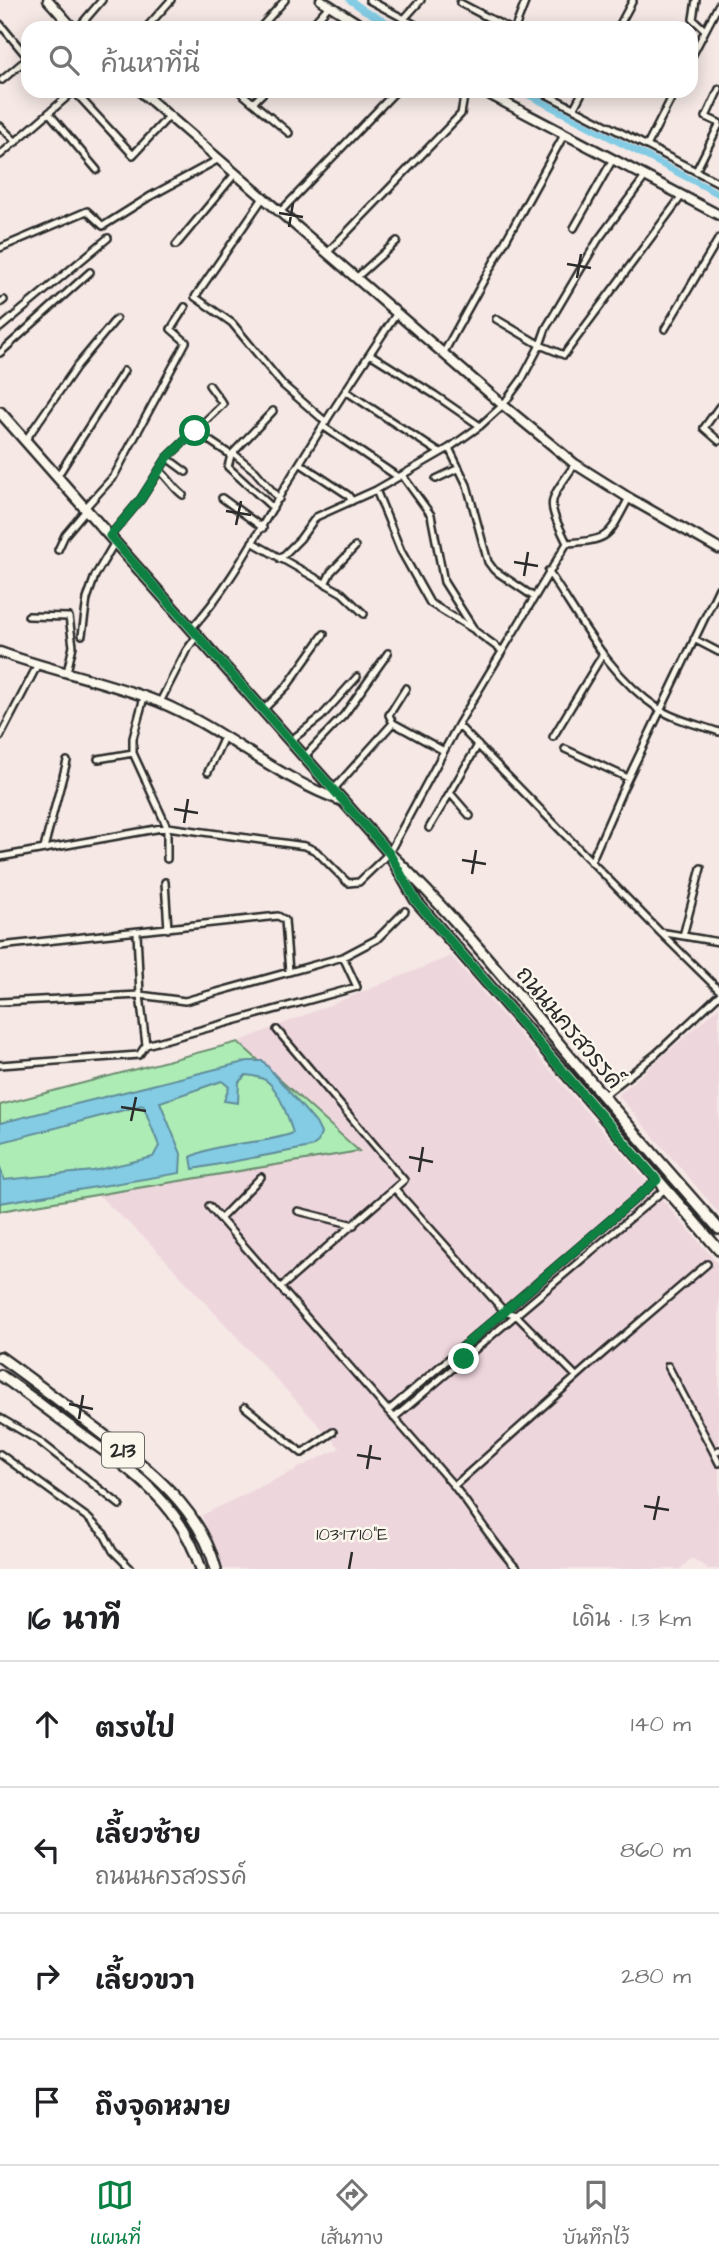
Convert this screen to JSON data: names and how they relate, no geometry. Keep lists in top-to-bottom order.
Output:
{
  "streets": {
    "main road": ["ถนนนครสวรรค์", "213"]
  },
  "page": {
    "search": "ค้นหาที่นี่",
    "heading": ["16 นาที", "เดิน · 1.3 km"],
    "list": [
      ["ตรงไป", "140 m"],
      ["เลี้ยวซ้าย", "ถนนนครสวรรค์", "860 m"],
      ["เลี้ยวขวา", "280 m"],
      "ถึงจุดหมาย"
    ],
    "nav": ["แผนที่", "เส้นทาง", "บันทึกไว้"]
  },
  "coordinates": ["103°17'10\"E"]
}
